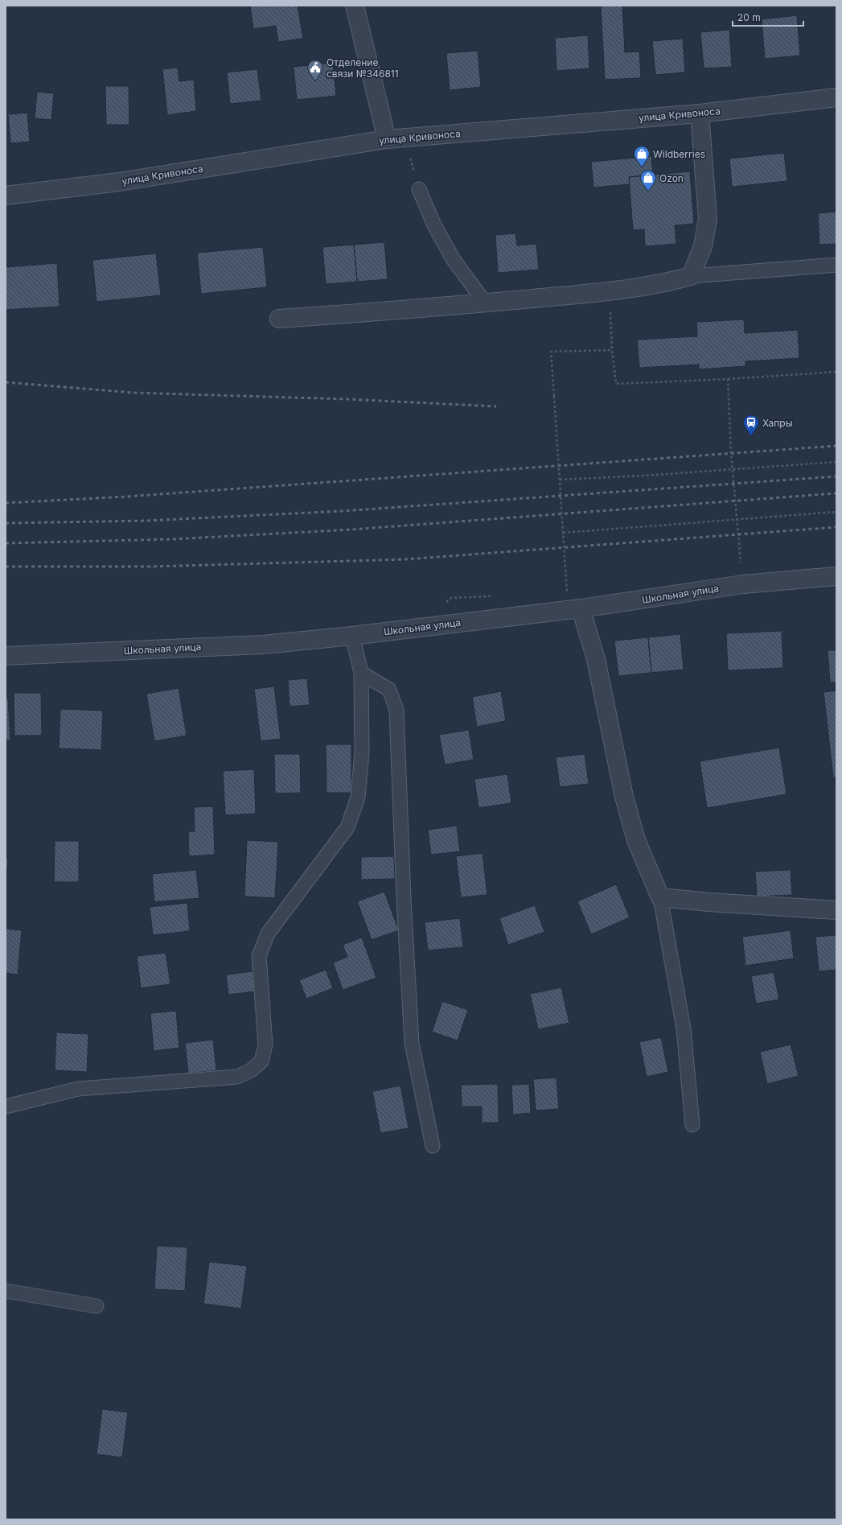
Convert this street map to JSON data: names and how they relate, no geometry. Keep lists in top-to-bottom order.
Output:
{
  "streets": {
    "street": ["улица Кривоноса", "Школьная улица"]
  },
  "places": {
    "public building": ["Отделение связи №346811"],
    "shop": ["Wildberries", "Ozon"],
    "station": ["Хапры"]
  },
  "scale_bar": "20 m"
}
